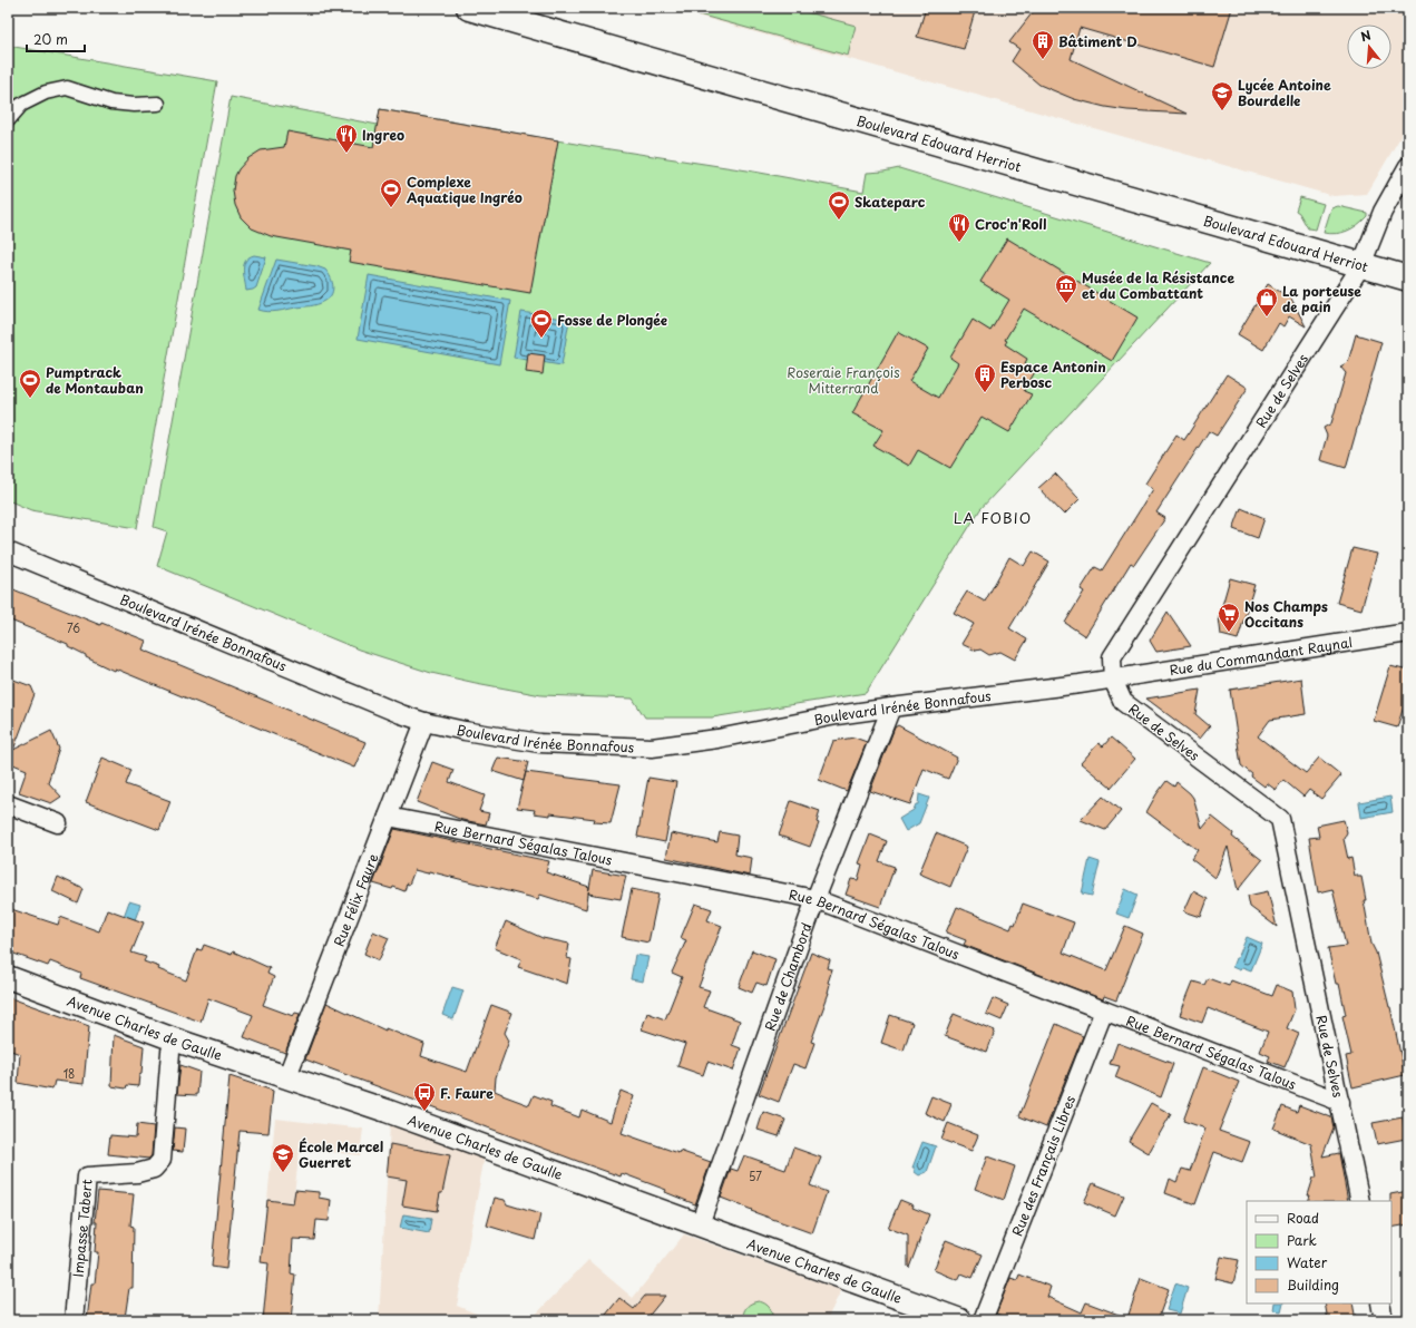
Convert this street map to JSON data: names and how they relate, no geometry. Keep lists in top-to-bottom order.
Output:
{
  "streets": {
    "main road": ["Boulevard Edouard Herriot"],
    "street": [
      "Rue de Selves",
      "Boulevard Irénée Bonnafous",
      "Rue du Commandant Raynal",
      "Rue Bernard Ségalas Talous",
      "Rue Félix Faure",
      "Rue de Chambord",
      "Avenue Charles de Gaulle",
      "Rue des Français Libres",
      "Impasse Tabert"
    ]
  },
  "crossings": [
    ["Boulevard Edouard Herriot", "Rue de Selves"],
    ["Rue de Selves", "Boulevard Irénée Bonnafous"],
    ["Rue de Selves", "Rue du Commandant Raynal"],
    ["Rue de Selves", "Rue Bernard Ségalas Talous"],
    ["Boulevard Irénée Bonnafous", "Rue du Commandant Raynal"],
    ["Boulevard Irénée Bonnafous", "Rue Félix Faure"],
    ["Boulevard Irénée Bonnafous", "Rue de Chambord"],
    ["Rue Bernard Ségalas Talous", "Rue Félix Faure"],
    ["Rue Bernard Ségalas Talous", "Rue de Chambord"],
    ["Rue Bernard Ségalas Talous", "Rue des Français Libres"],
    ["Rue Félix Faure", "Avenue Charles de Gaulle"],
    ["Rue de Chambord", "Avenue Charles de Gaulle"],
    ["Avenue Charles de Gaulle", "Impasse Tabert"]
  ],
  "districts": ["LA FOBIO"],
  "parks": ["Roseraie François Mitterrand"],
  "places": {
    "building": ["Bâtiment D", "Espace Antonin Perbosc"],
    "school or university": ["Lycée Antoine Bourdelle", "École Marcel Guerret"],
    "restaurant": ["Ingreo", "Croc'n'Roll"],
    "sports": [
      "Complexe Aquatique Ingréo",
      "Skateparc",
      "Fosse de Plongée",
      "Pumptrack de Montauban"
    ],
    "museum": ["Musée de la Résistance et du Combattant"],
    "shop": ["La porteuse de pain"],
    "supermarket": ["Nos Champs Occitans"],
    "bus stop": ["F. Faure"]
  },
  "house_numbers": ["76", "18", "57"],
  "legend": [
    "Road",
    "Park",
    "Water",
    "Building"
  ],
  "scale_bar": "20 m",
  "north": "top"
}
